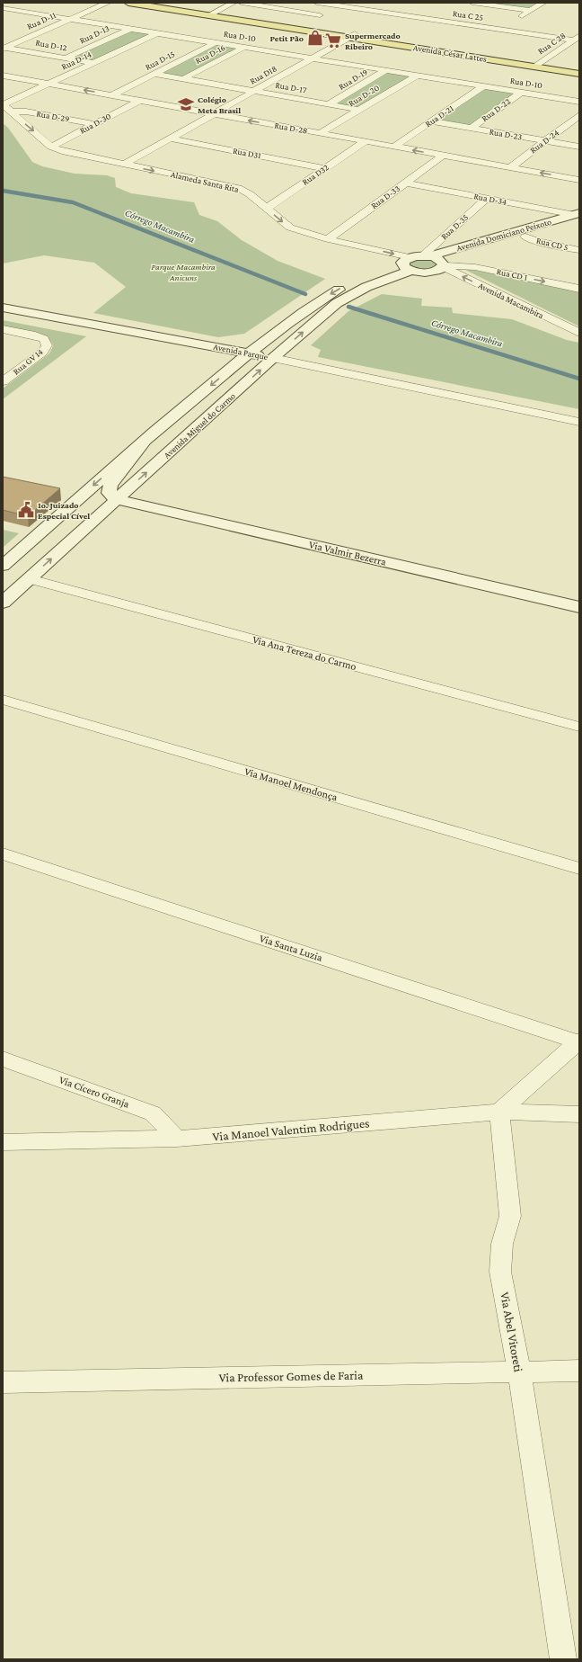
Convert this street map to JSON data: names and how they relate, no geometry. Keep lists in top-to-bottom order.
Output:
{
  "streets": {
    "main road": [
      "Avenida César Lattes",
      "Avenida Domiciano Peixoto",
      "Avenida Parque",
      "Avenida Miguel do Carmo",
      "Via Valmir Bezerra"
    ],
    "street": [
      "Rua C 25",
      "Rua D-11",
      "Rua D-13",
      "Rua D-10",
      "Rua C 28",
      "Rua D-12",
      "Rua D-16",
      "Rua D-14",
      "Rua D-15",
      "Rua D18",
      "Rua D-19",
      "Rua D-17",
      "Rua D-20",
      "Rua D-22",
      "Rua D-29",
      "Rua D-21",
      "Rua D-30",
      "Rua D-28",
      "Rua D-23",
      "Rua D-24",
      "Rua D31",
      "Rua D32",
      "Alameda Santa Rita",
      "Rua D-33",
      "Rua D-34",
      "Rua D-35",
      "Rua CD 5",
      "Rua CD 1",
      "Avenida Macambira",
      "Rua GV 14",
      "Via Ana Tereza do Carmo",
      "Via Manoel Mendonça",
      "Via Santa Luzia",
      "Via Cícero Granja",
      "Via Manoel Valentim Rodrigues",
      "Via Abel Vitoreti",
      "Via Professor Gomes de Faria"
    ]
  },
  "crossings": [
    ["Rua C 25", "Rua C 28"],
    ["Rua D-11", "Rua D-10"],
    ["Rua D-11", "Rua D-12"],
    ["Rua D-13", "Rua D-10"],
    ["Rua D-13", "Rua D-12"],
    ["Rua D-10", "Rua D-16"],
    ["Rua D-10", "Rua D-14"],
    ["Rua D-10", "Rua D-15"],
    ["Rua D-10", "Rua D18"],
    ["Rua D-10", "Rua D-19"],
    ["Rua D-10", "Rua D-20"],
    ["Rua D-10", "Rua D-22"],
    ["Rua D-10", "Rua D-21"],
    ["Rua C 28", "Avenida César Lattes"],
    ["Rua D-12", "Rua D-14"],
    ["Avenida César Lattes", "Rua D18"],
    ["Rua D-16", "Rua D-17"],
    ["Rua D-14", "Rua D-28"],
    ["Rua D-14", "Alameda Santa Rita"],
    ["Rua D-15", "Rua D-17"],
    ["Rua D-15", "Rua D-28"],
    ["Rua D18", "Rua D-17"],
    ["Rua D18", "Rua D-28"],
    ["Rua D18", "Rua D31"],
    ["Rua D18", "Alameda Santa Rita"],
    ["Rua D-19", "Rua D-17"],
    ["Rua D-17", "Rua D-20"],
    ["Rua D-20", "Rua D-28"],
    ["Rua D-22", "Rua D-23"],
    ["Rua D-29", "Rua D-30"],
    ["Rua D-29", "Alameda Santa Rita"],
    ["Rua D-21", "Rua D-28"],
    ["Rua D-21", "Rua D-23"],
    ["Rua D-30", "Rua D-28"],
    ["Rua D-30", "Alameda Santa Rita"],
    ["Rua D-28", "Rua D-24"],
    ["Rua D-28", "Rua D32"],
    ["Rua D-28", "Rua D-33"],
    ["Rua D-23", "Rua D-24"],
    ["Rua D31", "Rua D32"],
    ["Rua D32", "Alameda Santa Rita"],
    ["Alameda Santa Rita", "Rua D-33"],
    ["Alameda Santa Rita", "Avenida Domiciano Peixoto"],
    ["Alameda Santa Rita", "Avenida Miguel do Carmo"],
    ["Rua D-33", "Rua D-34"],
    ["Rua D-34", "Rua D-35"],
    ["Rua D-34", "Avenida Domiciano Peixoto"],
    ["Rua D-35", "Avenida Domiciano Peixoto"],
    ["Avenida Domiciano Peixoto", "Rua CD 5"],
    ["Avenida Domiciano Peixoto", "Rua CD 1"],
    ["Avenida Domiciano Peixoto", "Avenida Macambira"],
    ["Avenida Domiciano Peixoto", "Avenida Miguel do Carmo"],
    ["Rua CD 1", "Avenida Macambira"],
    ["Avenida Parque", "Avenida Miguel do Carmo"],
    ["Avenida Miguel do Carmo", "Via Valmir Bezerra"],
    ["Avenida Miguel do Carmo", "Via Ana Tereza do Carmo"],
    ["Via Cícero Granja", "Via Manoel Valentim Rodrigues"],
    ["Via Manoel Valentim Rodrigues", "Via Abel Vitoreti"],
    ["Via Abel Vitoreti", "Via Professor Gomes de Faria"]
  ],
  "water": ["Córrego Macambira"],
  "parks": ["Parque Macambira Anicuns"],
  "places": {
    "shop": ["Petit Pão"],
    "supermarket": ["Supermercado Ribeiro"],
    "school or university": ["Colégio Meta Brasil"],
    "public building": ["1o. Juizado Especial Cível"]
  }
}
